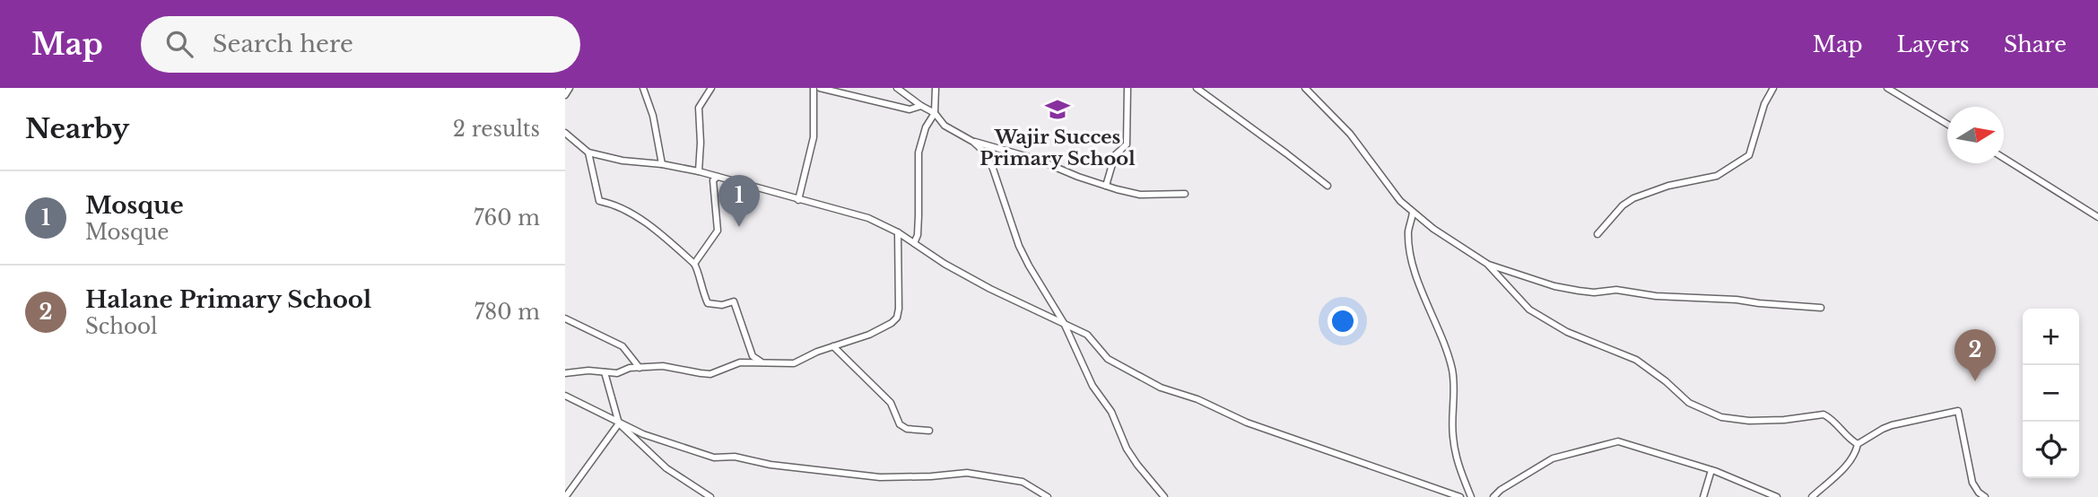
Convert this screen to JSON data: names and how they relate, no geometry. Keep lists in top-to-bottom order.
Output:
{
  "places": {
    "school or university": ["Wajir Succes Primary School"]
  },
  "north": "right",
  "page": {
    "header": "Map",
    "search": "Search here",
    "nav": ["Map", "Layers", "Share"],
    "heading": ["Nearby", "2 results"],
    "list": [
      {
        "mark": "1",
        "name": "Mosque",
        "note": "Mosque",
        "value": "760 m"
      },
      {
        "mark": "2",
        "name": "Halane Primary School",
        "note": "School",
        "value": "780 m"
      }
    ],
    "pins": ["1", "2"],
    "map_buttons": ["+", "−"]
  }
}
